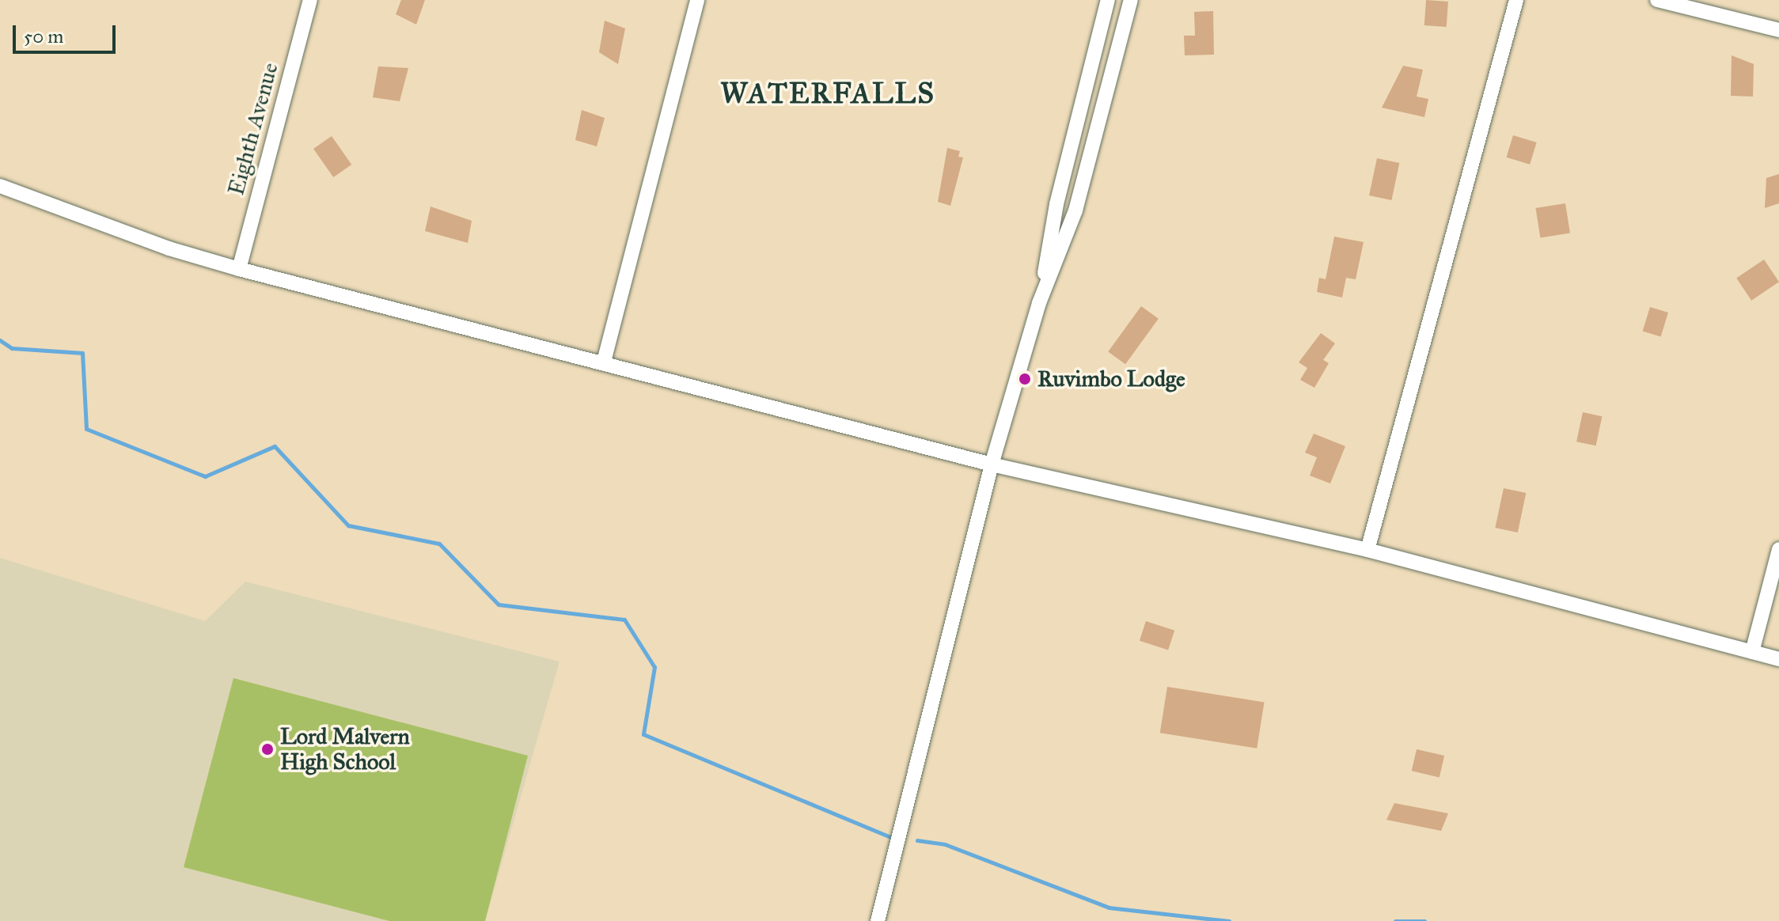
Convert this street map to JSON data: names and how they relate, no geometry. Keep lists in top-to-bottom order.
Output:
{
  "streets": {
    "street": ["Eighth Avenue"]
  },
  "districts": ["WATERFALLS"],
  "places": ["Ruvimbo Lodge", "Lord Malvern High School"],
  "scale_bar": "50 m"
}
